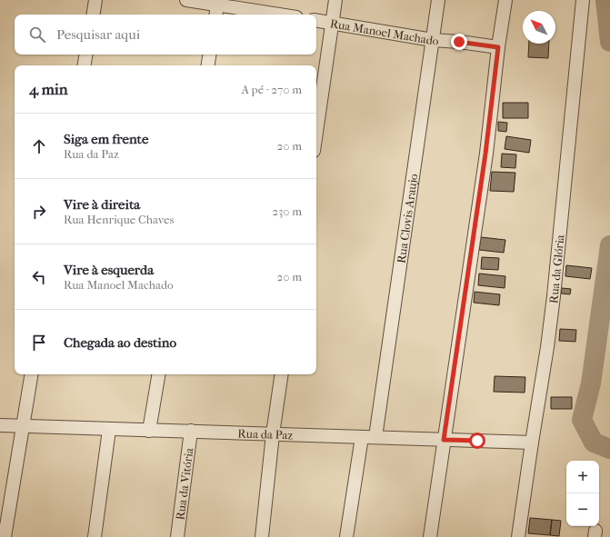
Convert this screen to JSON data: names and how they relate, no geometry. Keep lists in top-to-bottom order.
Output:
{
  "streets": {
    "street": [
      "Rua Manoel Machado",
      "Rua Clovis Araujo",
      "Rua da Glória",
      "Rua da Paz",
      "Rua da Vitória"
    ]
  },
  "crossings": [
    ["Rua Manoel Machado", "Rua Clovis Araujo"],
    ["Rua Clovis Araujo", "Rua da Paz"],
    ["Rua da Glória", "Rua da Paz"],
    ["Rua da Paz", "Rua da Vitória"]
  ],
  "north": "top left",
  "page": {
    "search": "Pesquisar aqui",
    "heading": ["4 min", "A pé · 270 m"],
    "list": [
      ["Siga em frente", "Rua da Paz", "20 m"],
      ["Vire à direita", "Rua Henrique Chaves", "230 m"],
      ["Vire à esquerda", "Rua Manoel Machado", "20 m"],
      "Chegada ao destino"
    ],
    "map_buttons": ["+", "−"]
  }
}
